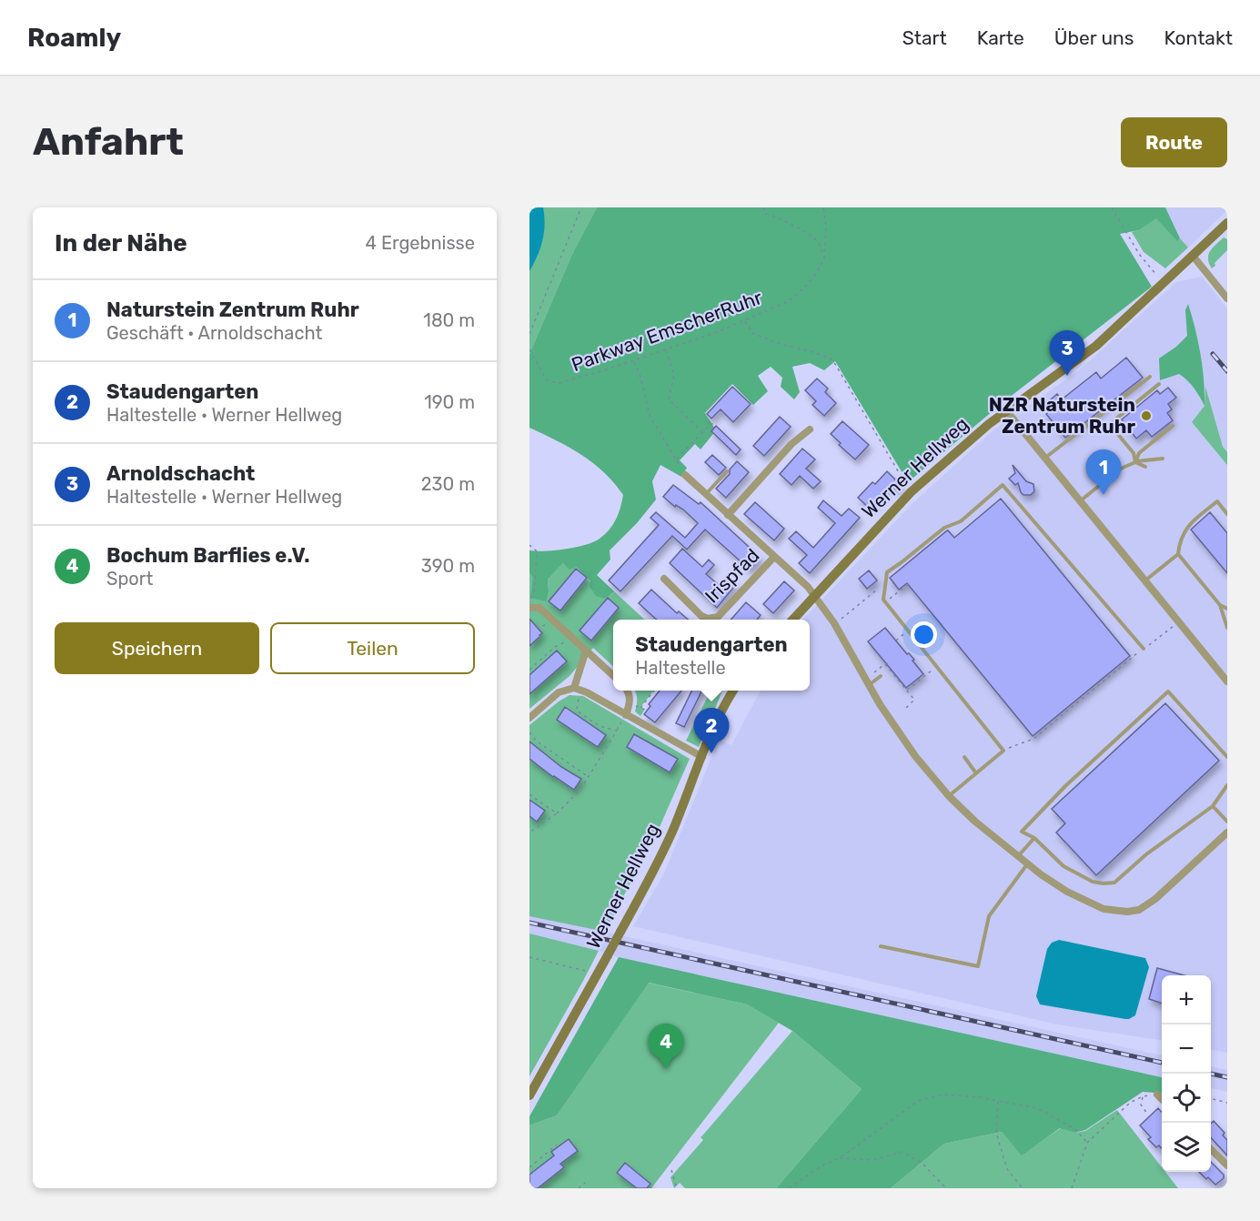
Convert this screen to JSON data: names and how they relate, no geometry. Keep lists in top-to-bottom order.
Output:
{
  "streets": {
    "main road": ["Werner Hellweg"],
    "street": ["Irispfad"],
    "path": ["Parkway EmscherRuhr"]
  },
  "places": ["NZR Naturstein Zentrum Ruhr"],
  "page": {
    "header": "Roamly",
    "nav": [
      "Start",
      "Karte",
      "Über uns",
      "Kontakt"
    ],
    "buttons": [
      "Route",
      ["Speichern", "Teilen"]
    ],
    "title": "Anfahrt",
    "heading": ["In der Nähe", "4 Ergebnisse"],
    "list": [
      {
        "mark": "1",
        "name": "Naturstein Zentrum Ruhr",
        "note": "Geschäft · Arnoldschacht",
        "value": "180 m"
      },
      {
        "mark": "2",
        "name": "Staudengarten",
        "note": "Haltestelle · Werner Hellweg",
        "value": "190 m"
      },
      {
        "mark": "3",
        "name": "Arnoldschacht",
        "note": "Haltestelle · Werner Hellweg",
        "value": "230 m"
      },
      {
        "mark": "4",
        "name": "Bochum Barflies e.V.",
        "note": "Sport",
        "value": "390 m"
      }
    ],
    "pins": [
      "3",
      "1",
      "2",
      "4"
    ],
    "popup": ["Staudengarten", "Haltestelle"],
    "map_buttons": ["+", "−"]
  }
}
